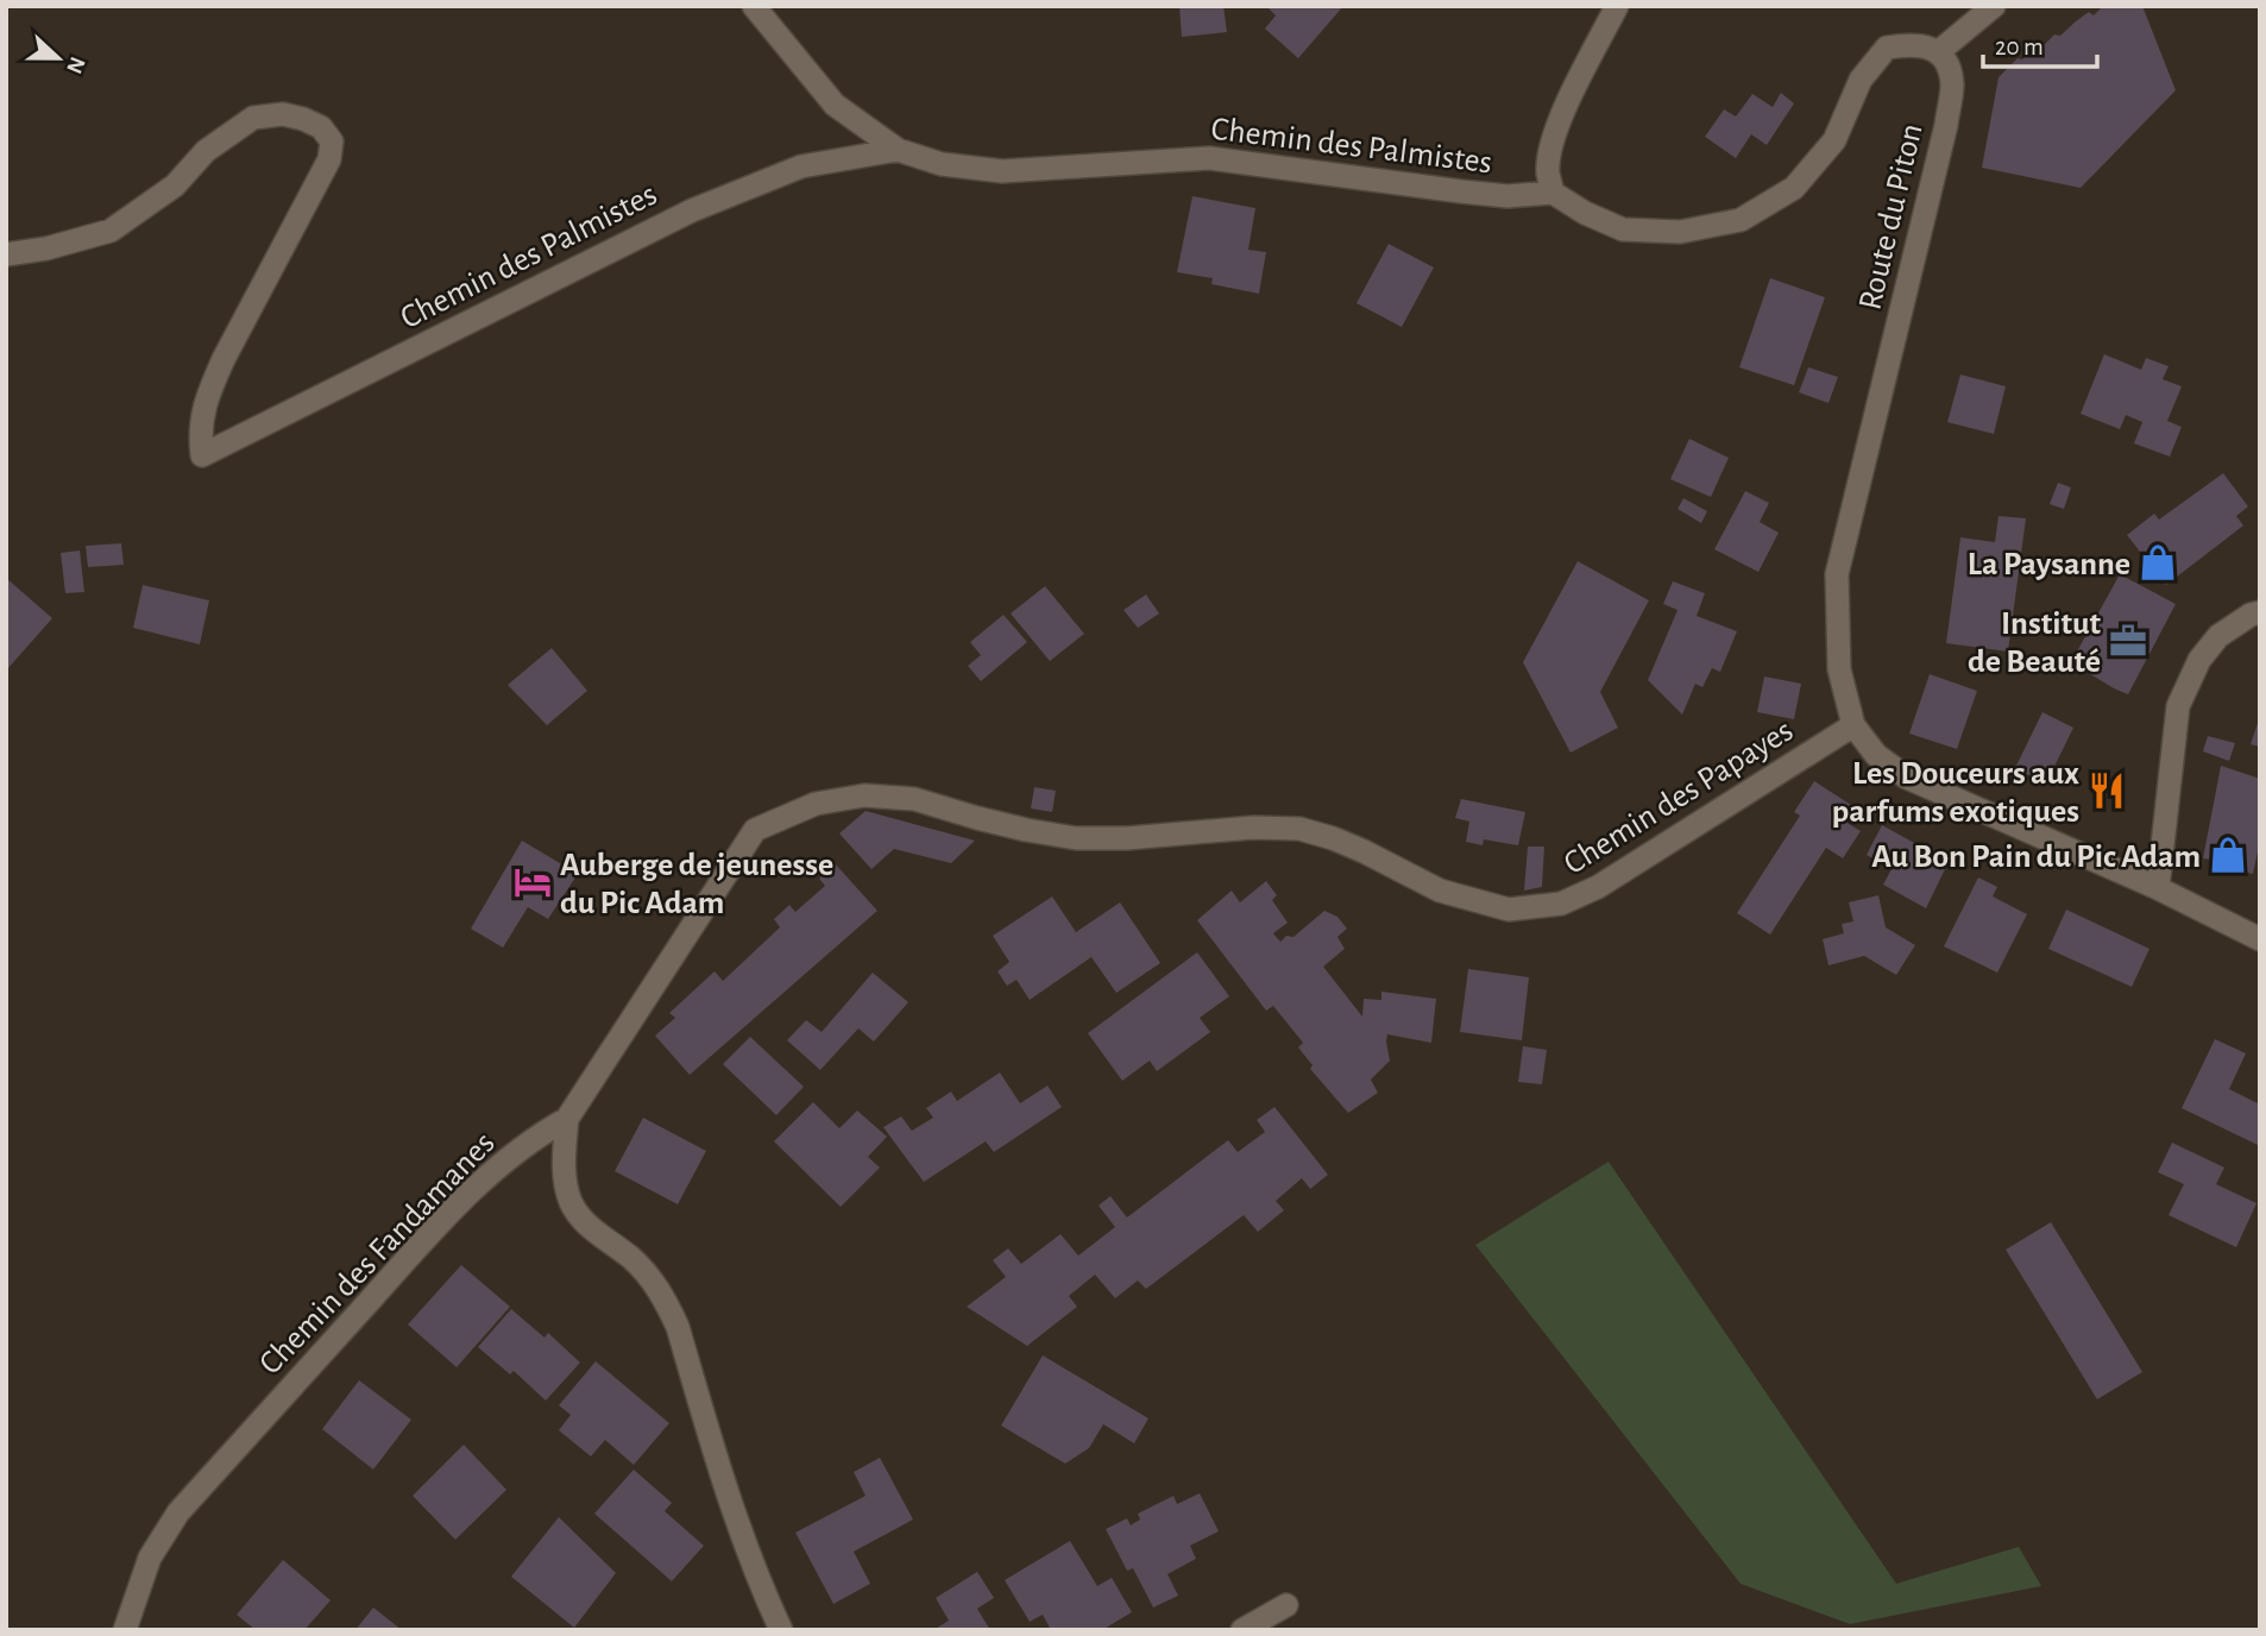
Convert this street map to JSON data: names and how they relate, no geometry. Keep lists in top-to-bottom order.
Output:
{
  "streets": {
    "street": [
      "Chemin des Palmistes",
      "Route du Piton",
      "Chemin des Papayes",
      "Chemin des Fandamanes"
    ]
  },
  "crossings": [
    ["Chemin des Palmistes", "Route du Piton"],
    ["Route du Piton", "Chemin des Papayes"],
    ["Chemin des Papayes", "Chemin des Fandamanes"]
  ],
  "places": {
    "shop": ["La Paysanne", "Au Bon Pain du Pic Adam"],
    "office": ["Institut de Beauté"],
    "restaurant": ["Les Douceurs aux parfums exotiques"],
    "hotel": ["Auberge de jeunesse du Pic Adam"]
  },
  "scale_bar": "20 m",
  "north": "right"
}
